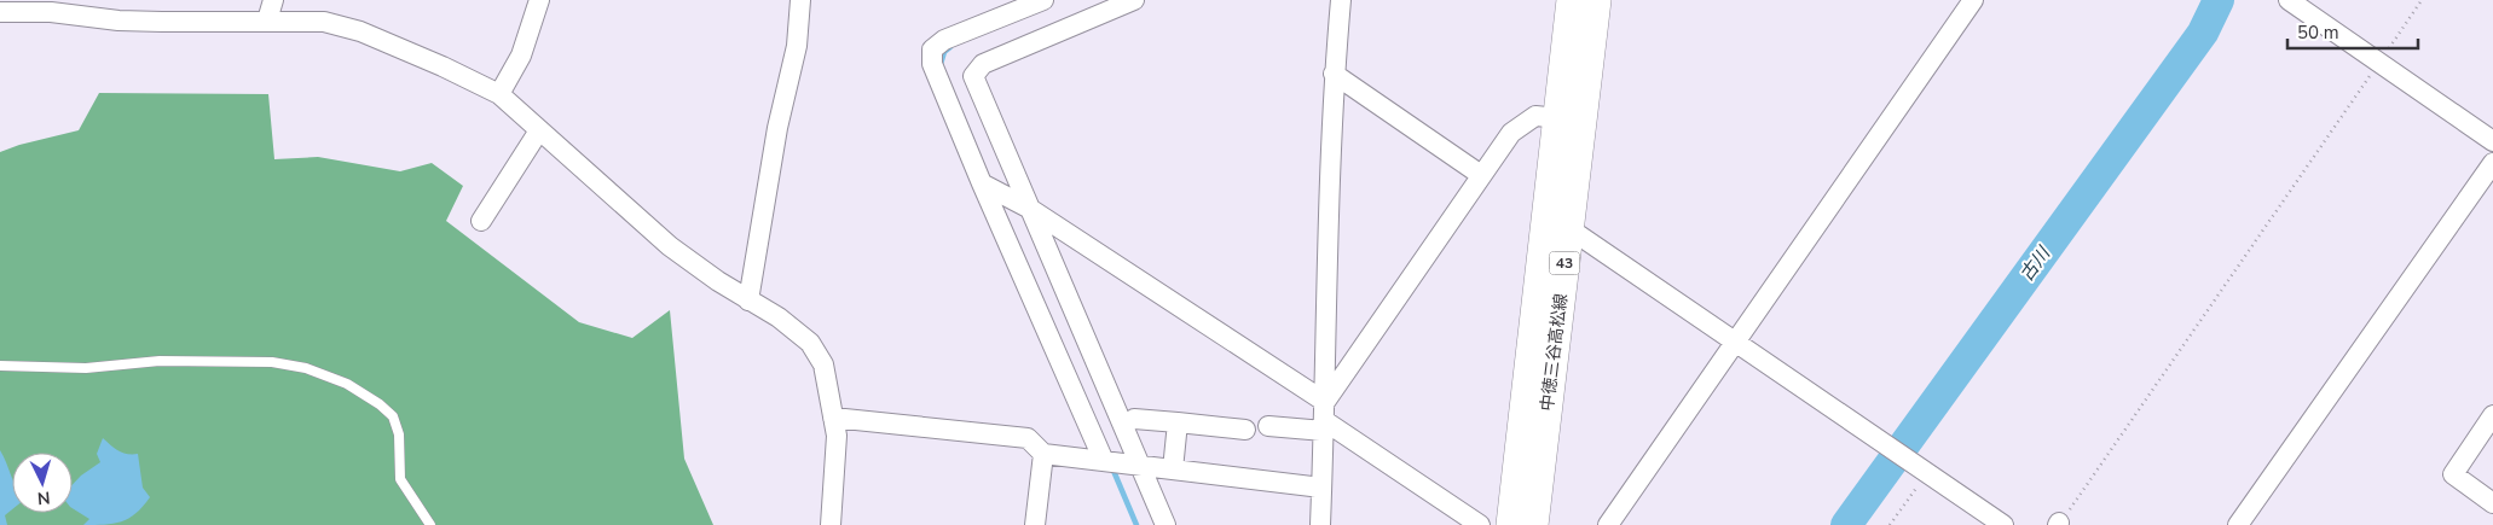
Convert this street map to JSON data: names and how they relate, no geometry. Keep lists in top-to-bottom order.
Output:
{
  "streets": {
    "main road": ["43", "中徳三谷高松線"]
  },
  "water": ["古川"],
  "scale_bar": "50 m",
  "north": "bottom"
}
